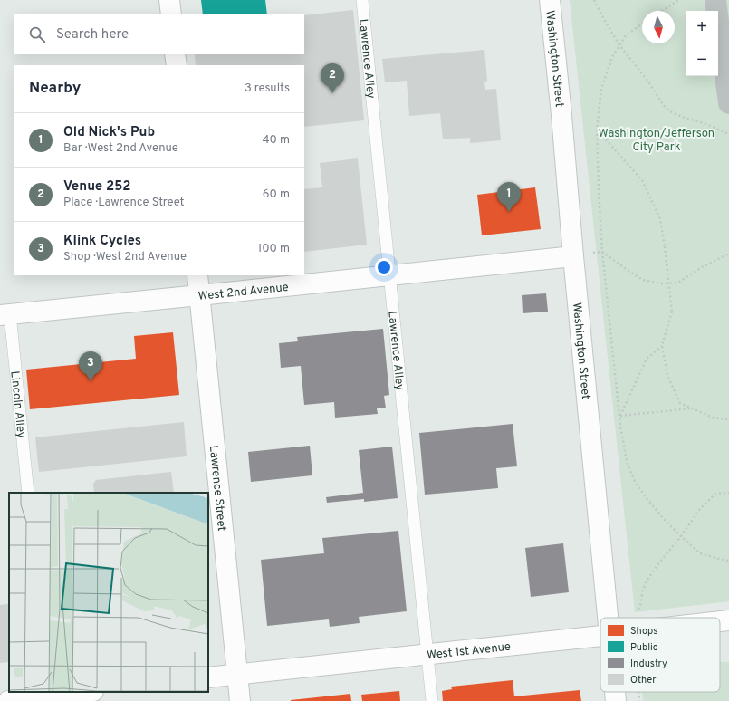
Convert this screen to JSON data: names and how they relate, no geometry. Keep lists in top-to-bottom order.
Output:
{
  "streets": {
    "street": [
      "Washington Street",
      "West 2nd Avenue",
      "Lawrence Street",
      "West 1st Avenue"
    ],
    "lane": ["Lawrence Alley", "Lincoln Alley"]
  },
  "crossings": [
    ["Washington Street", "West 2nd Avenue"],
    ["Lawrence Alley", "West 2nd Avenue"],
    ["Lawrence Alley", "West 1st Avenue"],
    ["West 2nd Avenue", "Lincoln Alley"],
    ["West 2nd Avenue", "Lawrence Street"],
    ["Lawrence Street", "West 1st Avenue"]
  ],
  "parks": ["Washington/Jefferson City Park"],
  "legend": [
    "Shops",
    "Public",
    "Industry",
    "Other"
  ],
  "north": "bottom",
  "page": {
    "map_buttons": ["+", "−"],
    "search": "Search here",
    "pins": ["2", "1", "3"],
    "heading": ["Nearby", "3 results"],
    "list": [
      {
        "mark": "1",
        "name": "Old Nick's Pub",
        "note": "Bar · West 2nd Avenue",
        "value": "40 m"
      },
      {
        "mark": "2",
        "name": "Venue 252",
        "note": "Place · Lawrence Street",
        "value": "60 m"
      },
      {
        "mark": "3",
        "name": "Klink Cycles",
        "note": "Shop · West 2nd Avenue",
        "value": "100 m"
      }
    ]
  }
}
